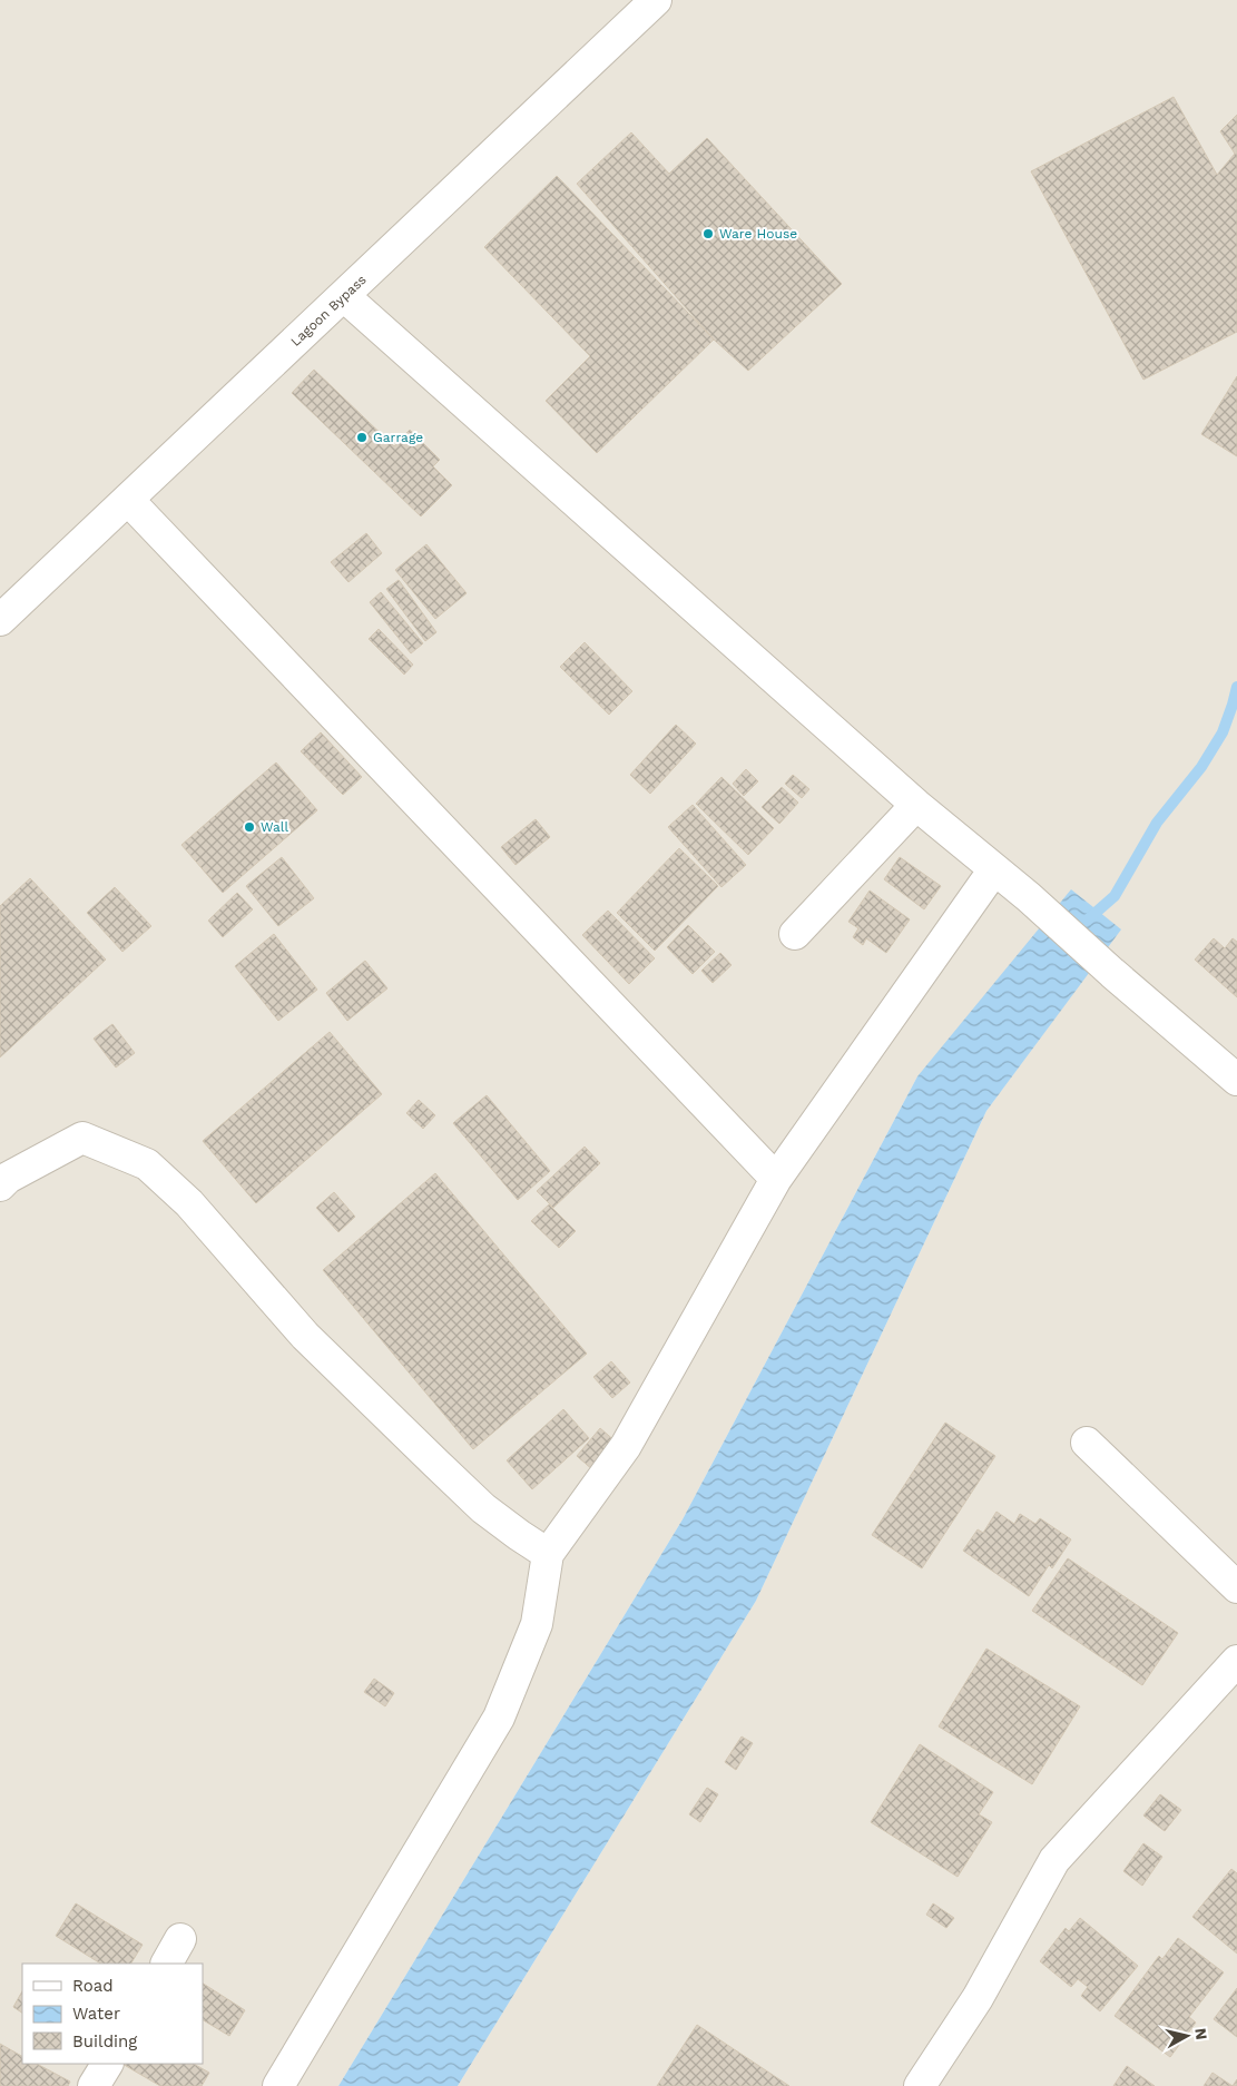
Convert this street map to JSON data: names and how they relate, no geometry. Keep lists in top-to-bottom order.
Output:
{
  "streets": {
    "street": ["Lagoon Bypass"]
  },
  "places": ["Ware House", "Garrage", "Wall"],
  "legend": ["Road", "Water", "Building"],
  "north": "right"
}
